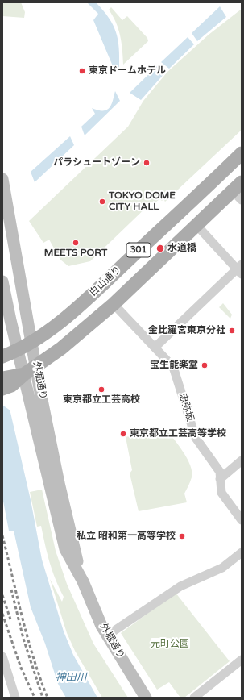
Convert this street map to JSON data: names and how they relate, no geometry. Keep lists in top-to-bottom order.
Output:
{
  "streets": {
    "main road": ["301", "白山通り", "外堀通り"],
    "street": ["忠弥坂"]
  },
  "crossings": [
    ["301", "外堀通り"],
    ["301", "忠弥坂"],
    ["白山通り", "外堀通り"]
  ],
  "water": ["神田川"],
  "parks": ["元町公園"],
  "places": [
    "東京ドームホテル",
    "パラシュートゾーン",
    "TOKYO DOME CITY HALL",
    "MEETS PORT",
    "水道橋",
    "金比羅宮東京分社",
    "宝生能楽堂",
    "東京都立工芸高校",
    "東京都立工芸高等学校",
    "私立 昭和第一高等学校"
  ]
}
